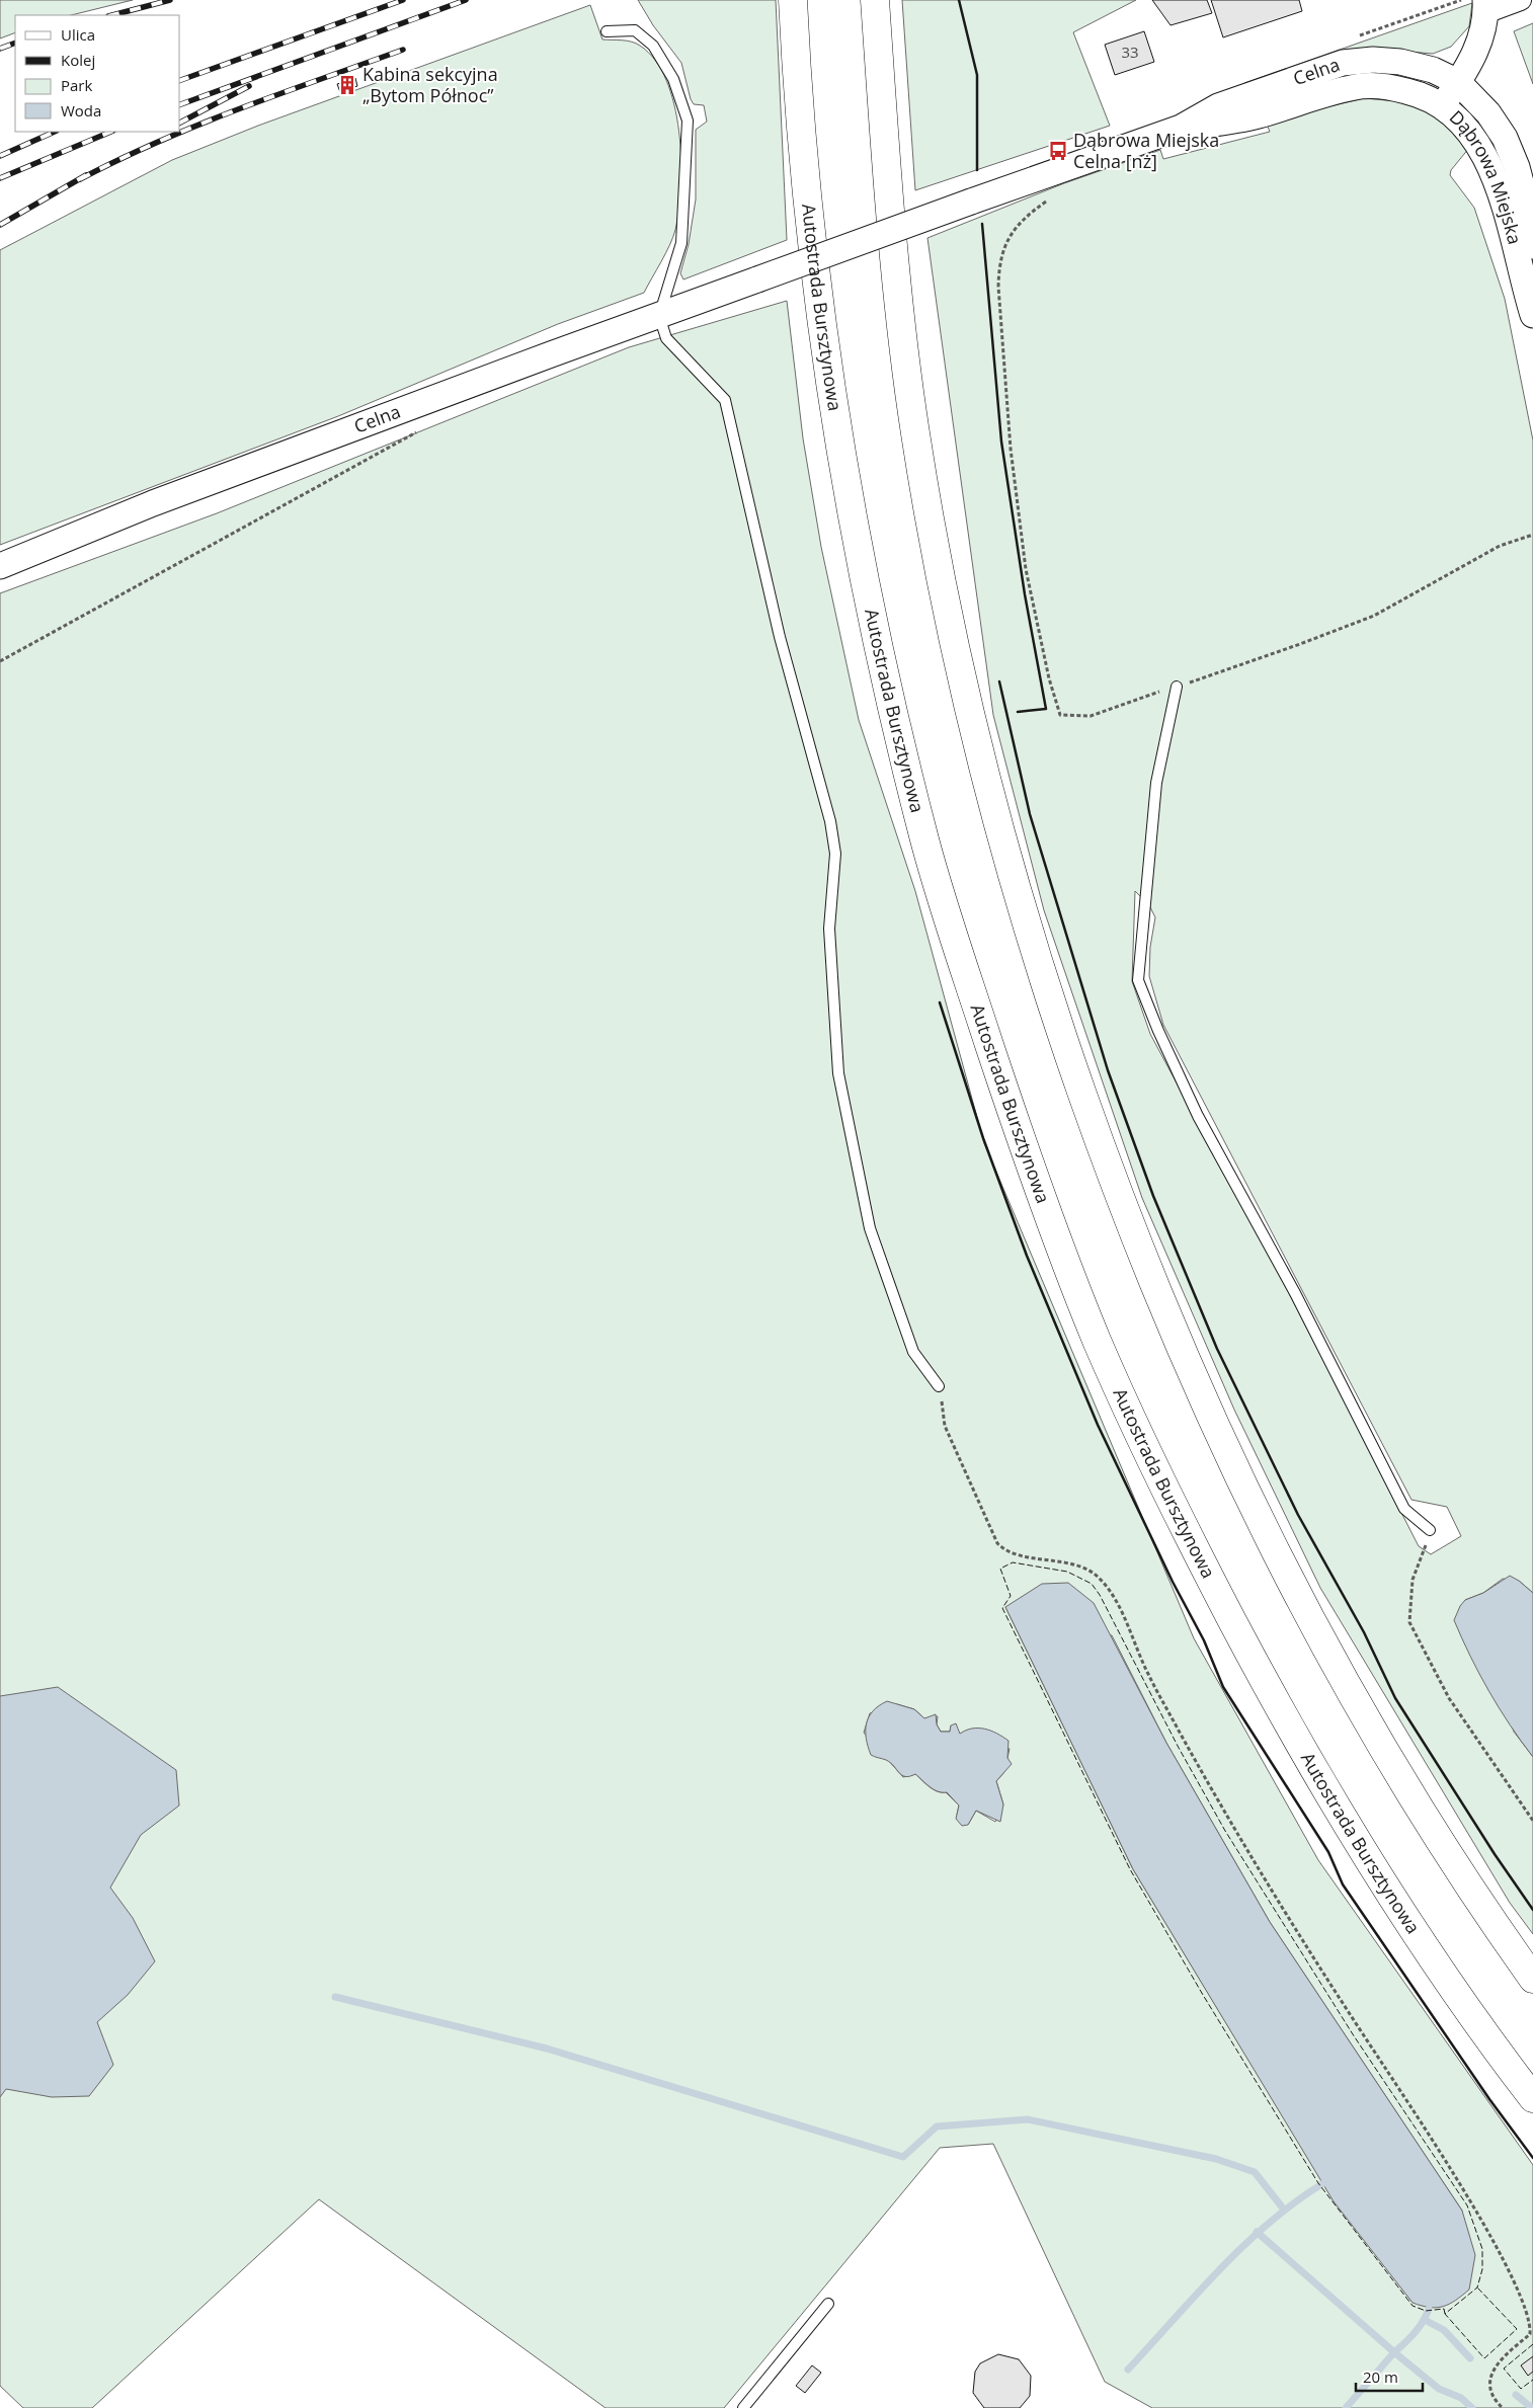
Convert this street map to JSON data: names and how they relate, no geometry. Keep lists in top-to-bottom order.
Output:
{
  "streets": {
    "highway": ["Autostrada Bursztynowa"],
    "street": ["Celna", "Dąbrowa Miejska"]
  },
  "crossings": [
    ["Celna", "Dąbrowa Miejska"]
  ],
  "places": {
    "building": ["Kabina sekcyjna „Bytom Północ”"],
    "bus stop": ["Dąbrowa Miejska Celna [nż]"]
  },
  "house_numbers": ["33"],
  "legend": [
    "Ulica",
    "Kolej",
    "Park",
    "Woda"
  ],
  "scale_bar": "20 m"
}
